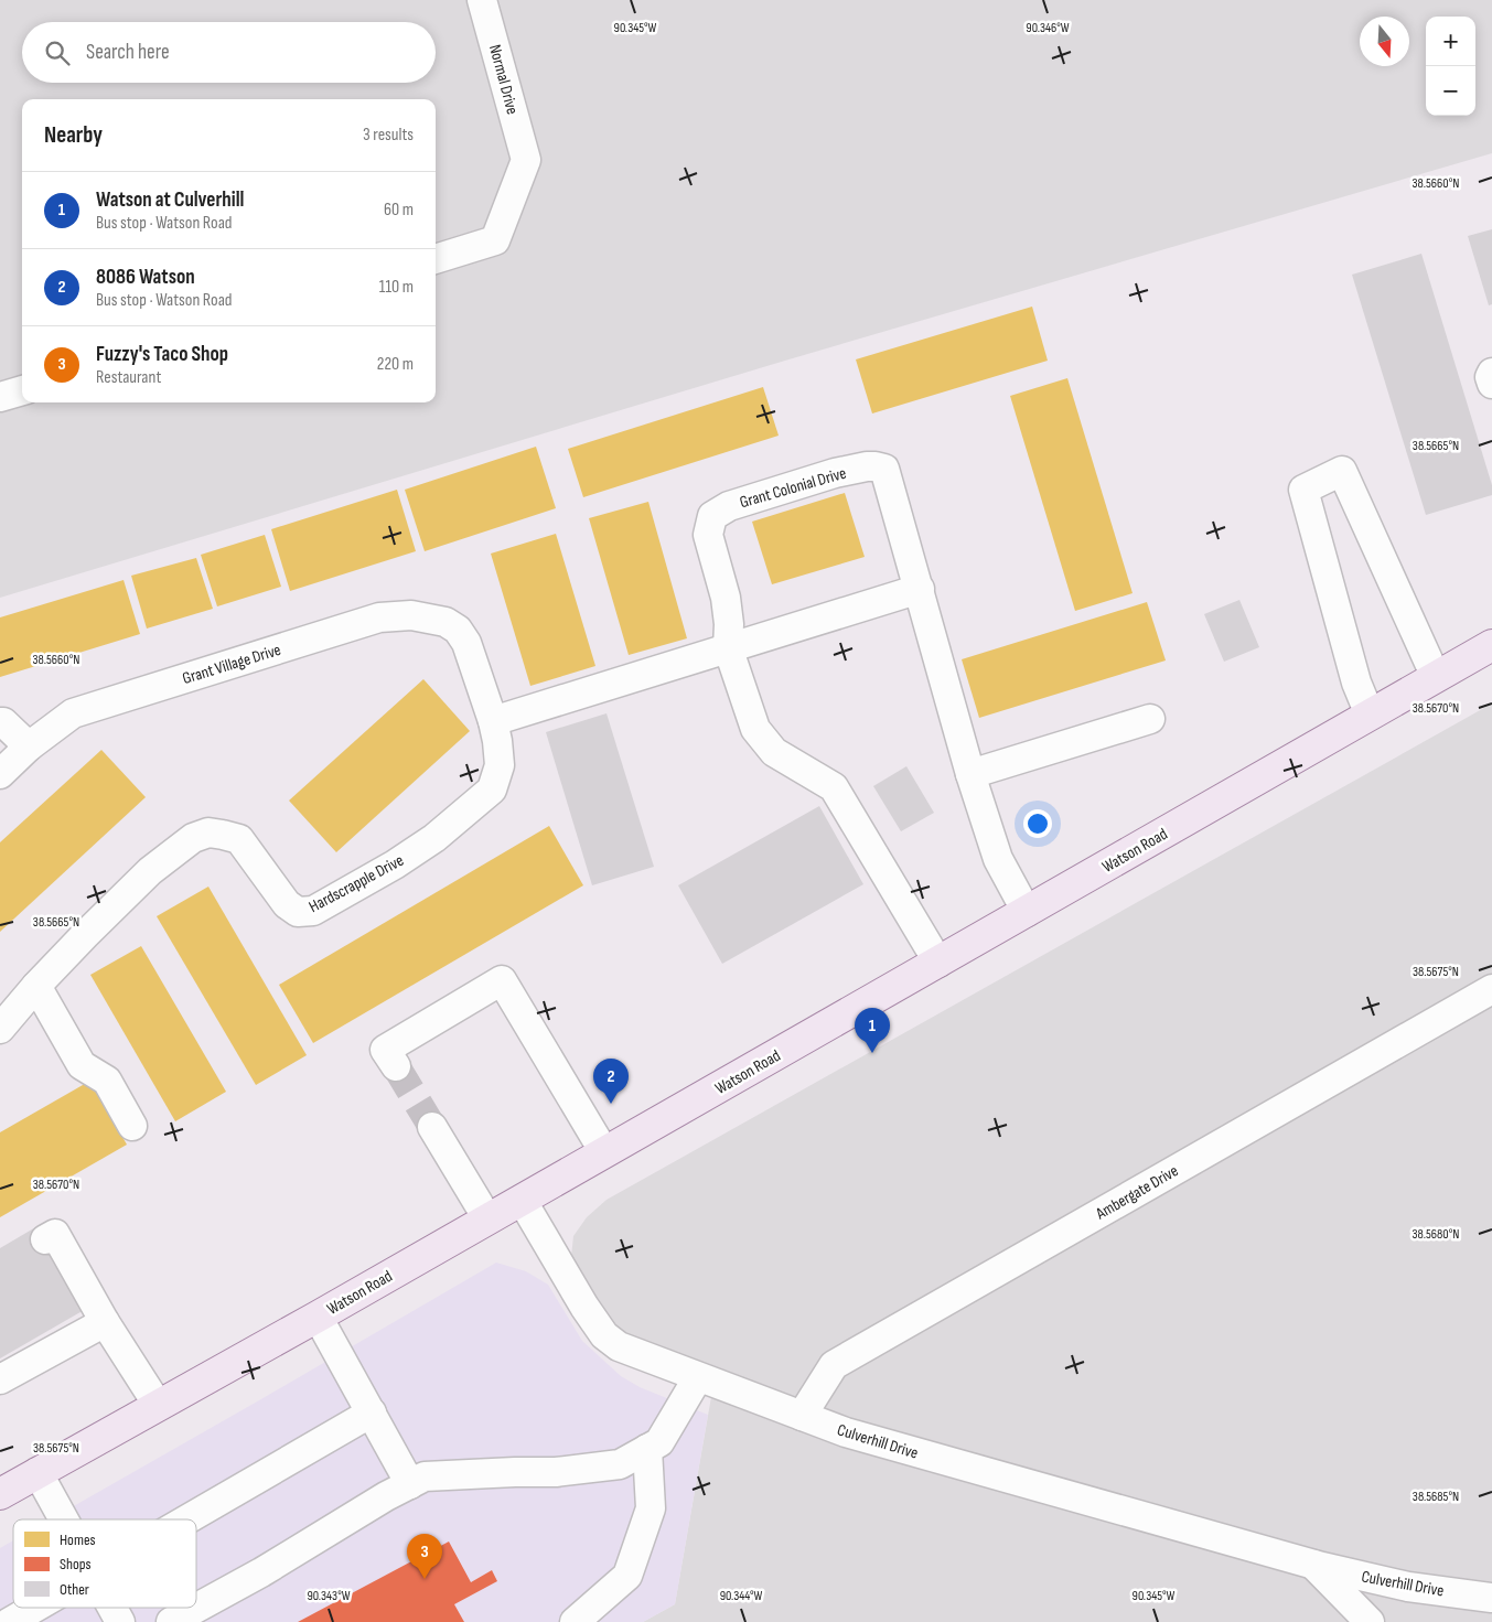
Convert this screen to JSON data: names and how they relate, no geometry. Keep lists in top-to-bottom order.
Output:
{
  "streets": {
    "main road": ["Watson Road"],
    "street": [
      "Normal Drive",
      "Grant Colonial Drive",
      "Grant Village Drive",
      "Hardscrapple Drive",
      "Ambergate Drive",
      "Culverhill Drive"
    ]
  },
  "crossings": [
    ["Grant Colonial Drive", "Watson Road"],
    ["Grant Village Drive", "Hardscrapple Drive"],
    ["Watson Road", "Culverhill Drive"],
    ["Ambergate Drive", "Culverhill Drive"]
  ],
  "legend": ["Homes", "Shops", "Other"],
  "north": "bottom",
  "page": {
    "map_buttons": ["+", "−"],
    "search": "Search here",
    "heading": ["Nearby", "3 results"],
    "list": [
      {
        "mark": "1",
        "name": "Watson at Culverhill",
        "note": "Bus stop · Watson Road",
        "value": "60 m"
      },
      {
        "mark": "2",
        "name": "8086 Watson",
        "note": "Bus stop · Watson Road",
        "value": "110 m"
      },
      {
        "mark": "3",
        "name": "Fuzzy's Taco Shop",
        "note": "Restaurant",
        "value": "220 m"
      }
    ],
    "pins": ["1", "2", "3"]
  },
  "coordinates": [
    "90.345°W",
    "90.346°W",
    "38.5660°N",
    "38.5665°N",
    "38.5670°N",
    "38.5675°N",
    "38.5680°N",
    "38.5685°N",
    "90.343°W",
    "90.344°W"
  ]
}
